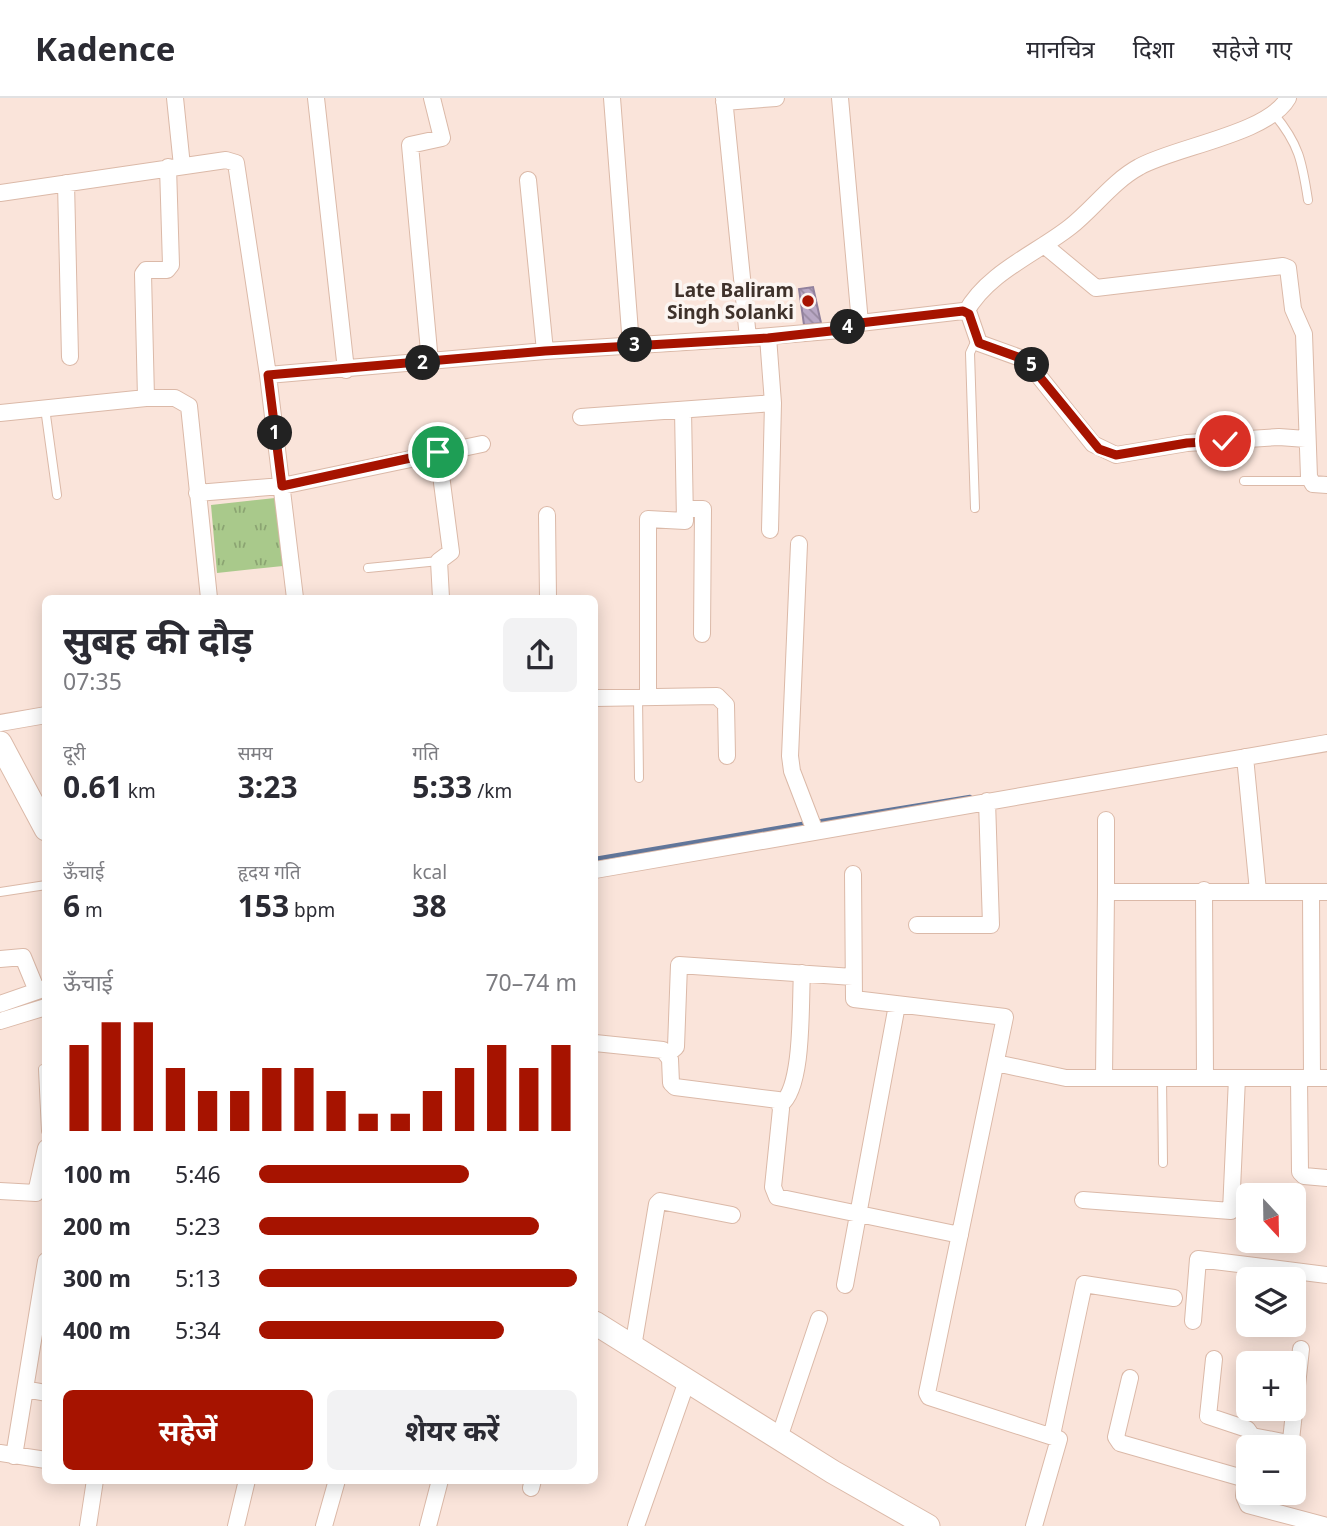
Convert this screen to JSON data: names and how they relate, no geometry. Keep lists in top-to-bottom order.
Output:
{
  "places": ["Late Baliram Singh Solanki"],
  "north": "bottom",
  "page": {
    "header": "Kadence",
    "nav": ["मानचित्र", "दिशा", "सहेजे गए"],
    "pins": [
      "4",
      "3",
      "2",
      "5",
      "1"
    ],
    "heading": ["सुबह की दौड़", "07:35"],
    "stats": [
      ["दूरी", "0.61 km"],
      ["समय", "3:23"],
      ["गति", "5:33 /km"],
      ["ऊँचाई", "6 m"],
      ["हृदय गति", "153 bpm"],
      ["kcal", "38"]
    ],
    "chart": ["ऊँचाई", "70–74 m"],
    "list": [
      {
        "name": "100 m",
        "note": "5:46"
      },
      {
        "name": "200 m",
        "note": "5:23"
      },
      {
        "name": "300 m",
        "note": "5:13"
      },
      {
        "name": "400 m",
        "note": "5:34"
      }
    ],
    "map_buttons": ["+", "−"],
    "buttons": ["सहेजें", "शेयर करें"]
  }
}
